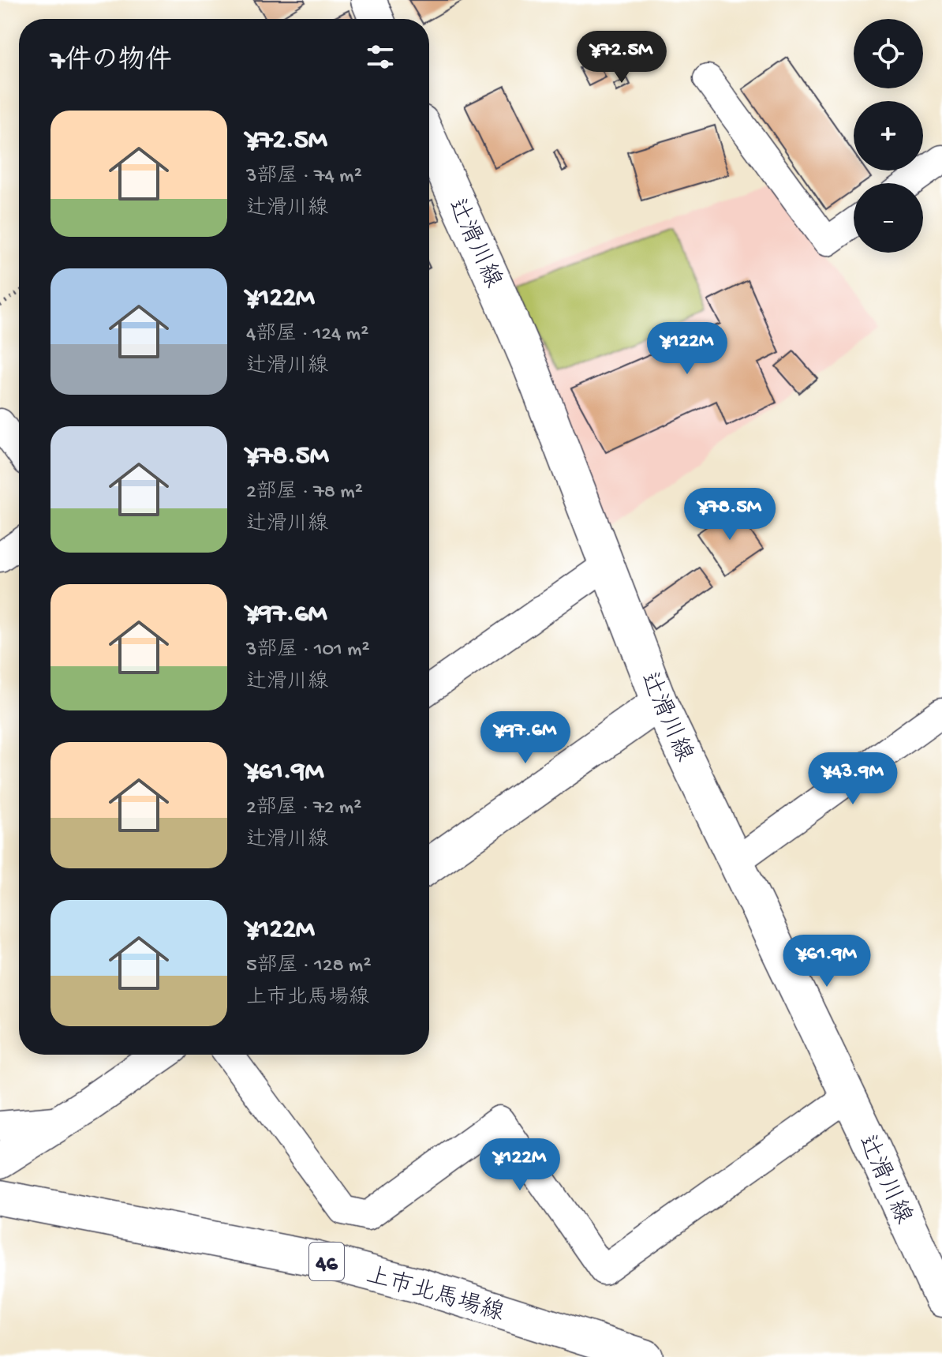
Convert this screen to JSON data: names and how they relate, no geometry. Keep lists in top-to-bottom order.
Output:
{
  "streets": {
    "main road": ["辻滑川線", "46", "上市北馬場線"]
  },
  "page": {
    "map_buttons": ["+", "−"],
    "heading": "7件の物件",
    "price": [
      "¥72.5M",
      "¥122M",
      "¥78.5M",
      "¥97.6M",
      "¥43.9M",
      "¥61.9M",
      "¥122M"
    ],
    "list": [
      {
        "name": "¥72.5M",
        "note": "3部屋 · 74 m² · 辻滑川線"
      },
      {
        "name": "¥122M",
        "note": "4部屋 · 124 m² · 辻滑川線"
      },
      {
        "name": "¥78.5M",
        "note": "2部屋 · 78 m² · 辻滑川線"
      },
      {
        "name": "¥97.6M",
        "note": "3部屋 · 101 m² · 辻滑川線"
      },
      {
        "name": "¥61.9M",
        "note": "2部屋 · 72 m² · 辻滑川線"
      },
      {
        "name": "¥122M",
        "note": "5部屋 · 128 m² · 上市北馬場線"
      }
    ]
  }
}
